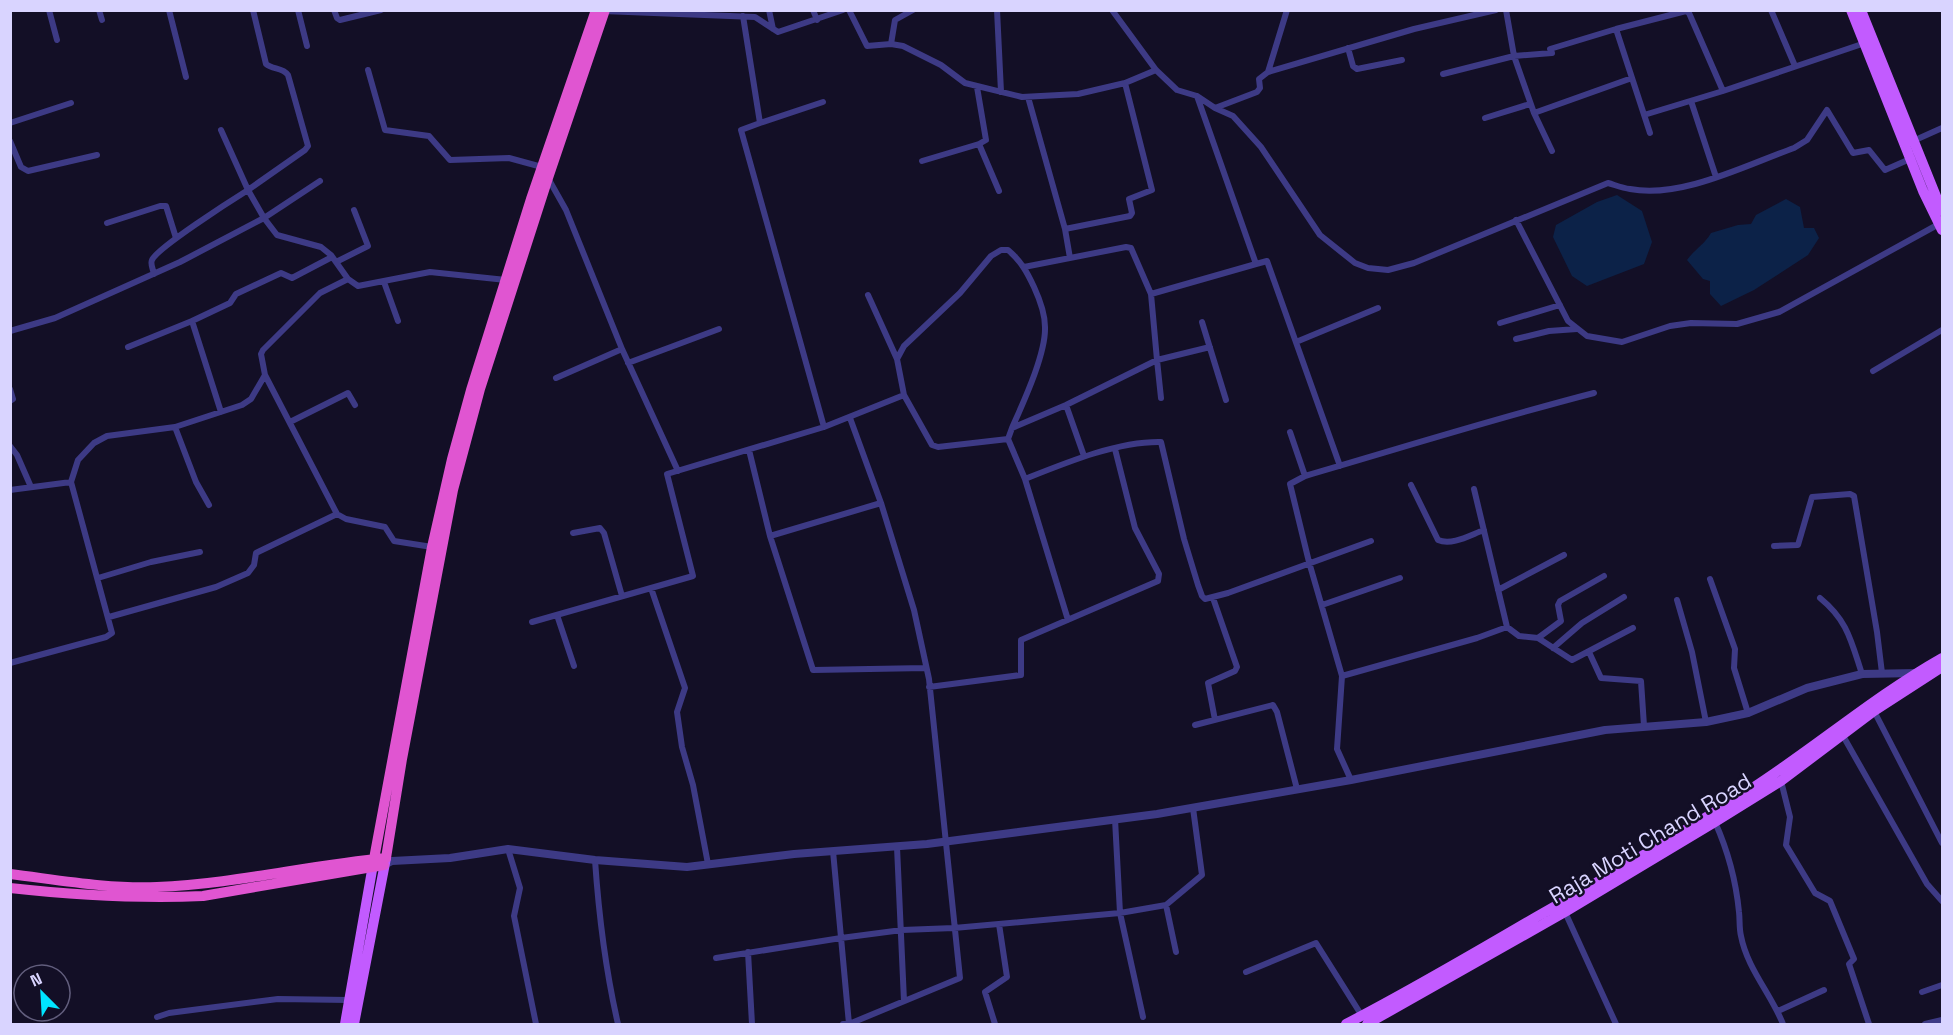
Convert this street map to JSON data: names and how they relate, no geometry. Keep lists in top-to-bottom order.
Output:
{
  "streets": {
    "main road": ["Raja Moti Chand Road"]
  },
  "north": "top left"
}
